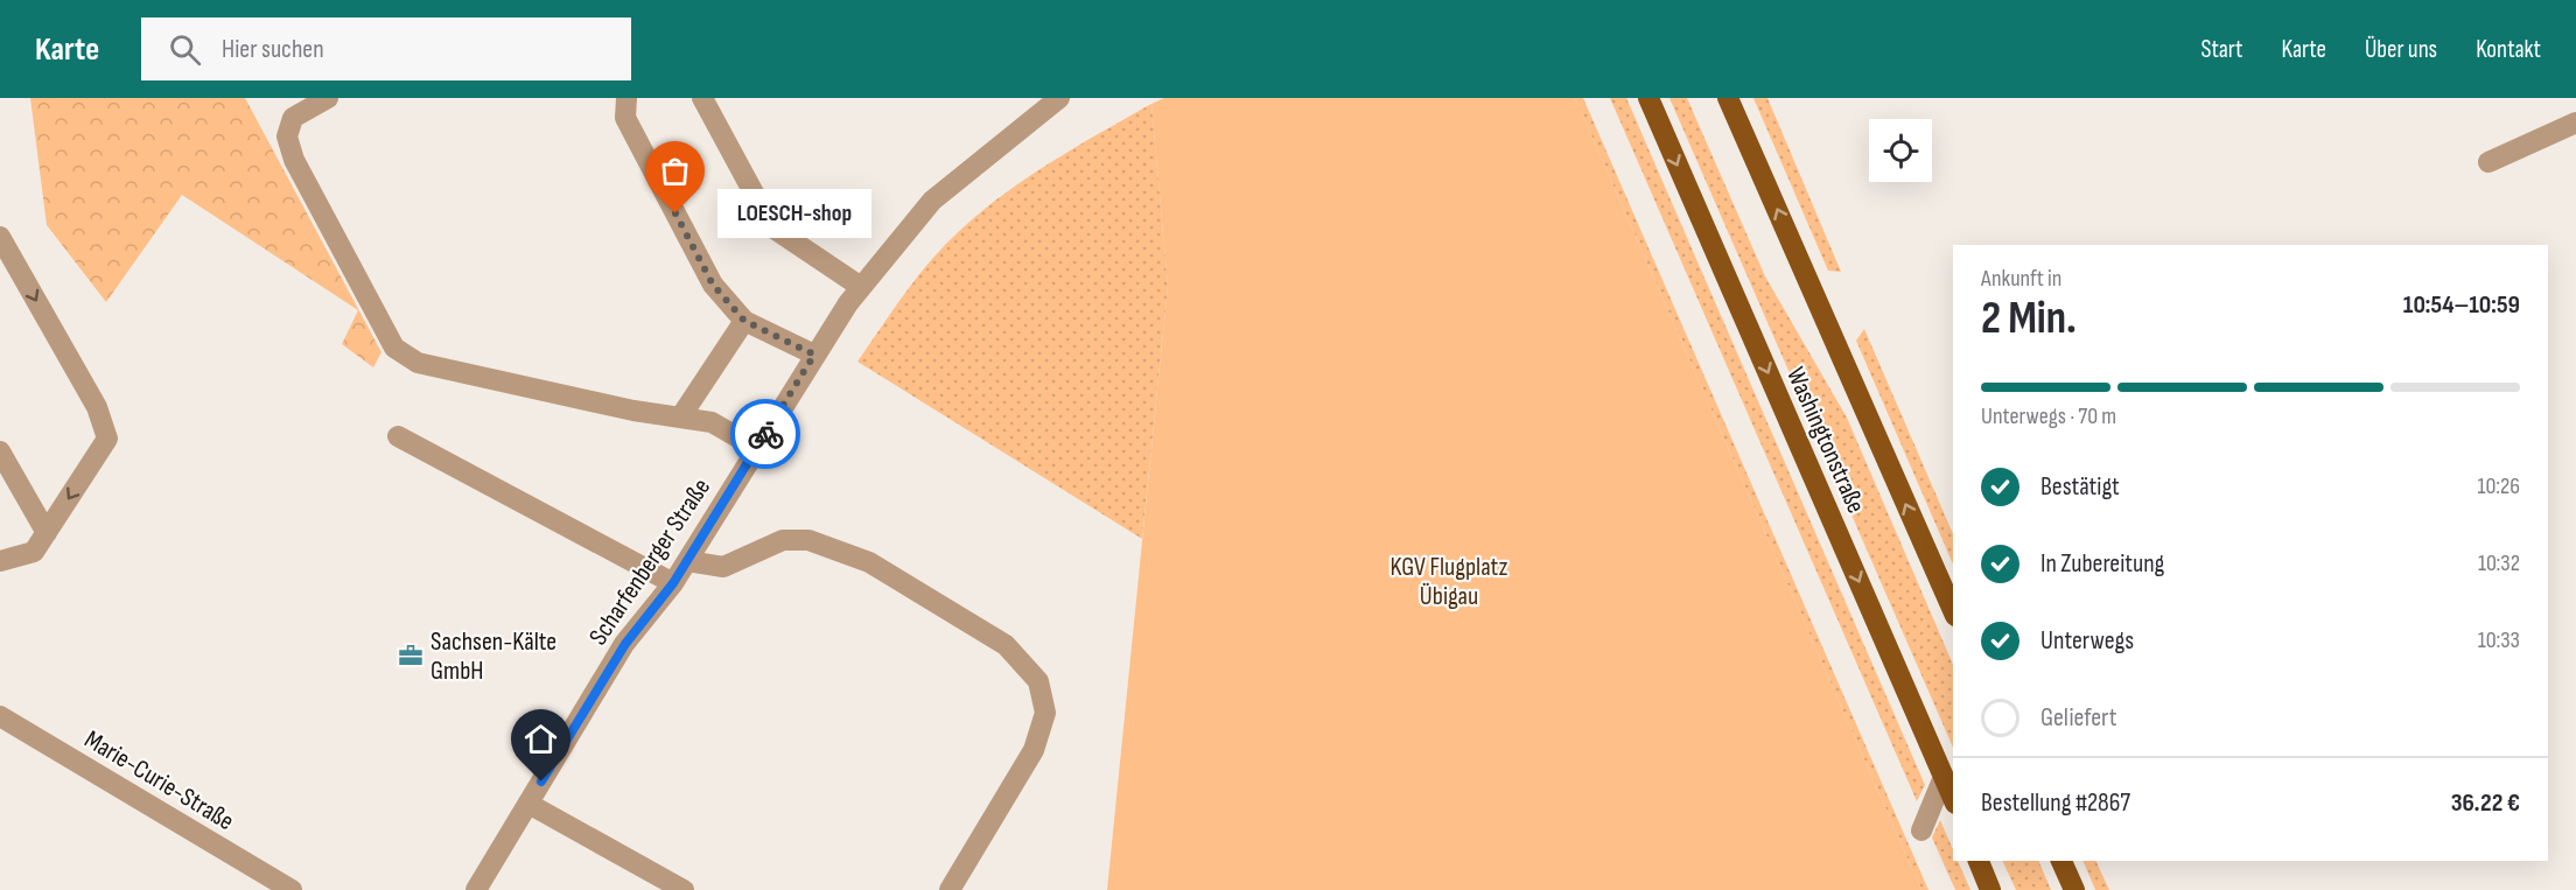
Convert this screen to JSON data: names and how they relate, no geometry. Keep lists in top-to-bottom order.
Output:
{
  "streets": {
    "main road": ["Washingtonstraße"],
    "street": ["Scharfenberger Straße", "Marie-Curie-Straße"]
  },
  "parks": ["KGV Flugplatz Übigau"],
  "places": {
    "other": ["LOESCH-shop"],
    "office": ["Sachsen-Kälte GmbH"]
  },
  "page": {
    "header": "Karte",
    "search": "Hier suchen",
    "nav": [
      "Start",
      "Karte",
      "Über uns",
      "Kontakt"
    ],
    "bubble": "LOESCH-shop",
    "heading": ["2 Min.", "Ankunft in", "10:54–10:59"],
    "panel": ["Bestellung #2867", "36.22 €"],
    "bar": "Unterwegs · 70 m",
    "list": [
      ["Bestätigt", "10:26"],
      ["In Zubereitung", "10:32"],
      ["Unterwegs", "10:33"],
      "Geliefert"
    ]
  }
}
